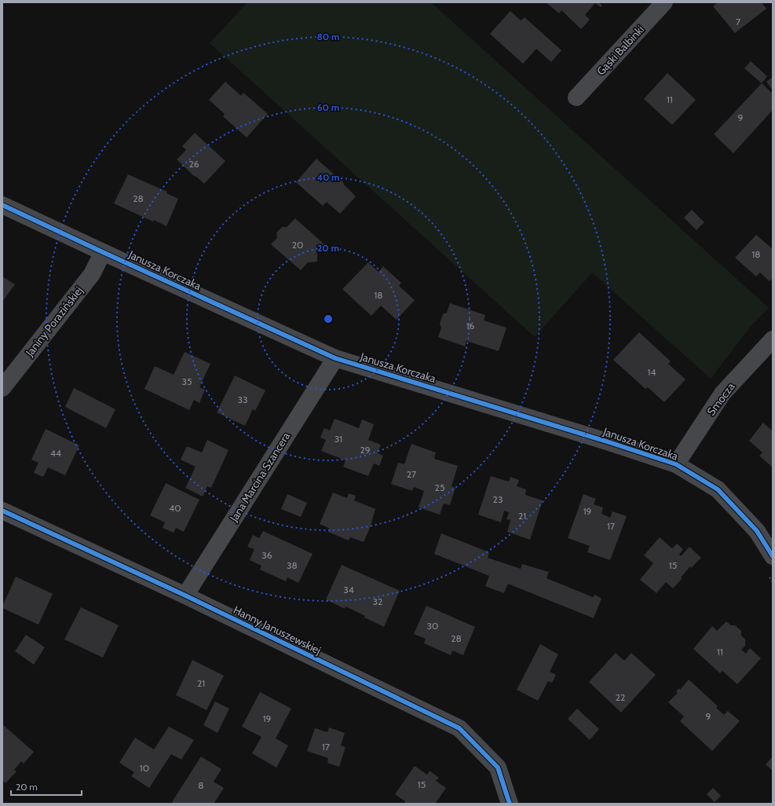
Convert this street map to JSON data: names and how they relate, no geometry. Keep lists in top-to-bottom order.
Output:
{
  "streets": {
    "street": [
      "Gąski Balbinki",
      "Janusza Korczaka",
      "Janiny Porazińskiej",
      "Smocza",
      "Jana Marcina Szancera",
      "Hanny Januszewskiej"
    ]
  },
  "crossings": [
    ["Janusza Korczaka", "Janiny Porazińskiej"],
    ["Janusza Korczaka", "Smocza"],
    ["Janusza Korczaka", "Jana Marcina Szancera"],
    ["Jana Marcina Szancera", "Hanny Januszewskiej"]
  ],
  "house_numbers": [
    "7",
    "11",
    "9",
    "26",
    "28",
    "20",
    "18",
    "18",
    "16",
    "14",
    "35",
    "33",
    "31",
    "29",
    "44",
    "27",
    "25",
    "23",
    "40",
    "19",
    "21",
    "17",
    "36",
    "38",
    "15",
    "34",
    "32",
    "30",
    "28",
    "11",
    "21",
    "22",
    "9",
    "19",
    "17",
    "10",
    "15",
    "8"
  ],
  "scale_bar": "20 m",
  "rings": [
    "80 m",
    "60 m",
    "40 m",
    "20 m"
  ]
}
